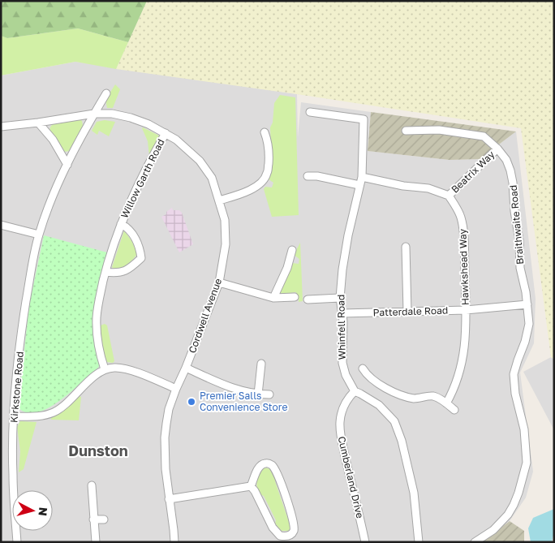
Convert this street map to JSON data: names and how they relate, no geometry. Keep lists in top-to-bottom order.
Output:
{
  "streets": {
    "street": [
      "Beatrix Way",
      "Willow Garth Road",
      "Braithwaite Road",
      "Hawkshead Way",
      "Patterdale Road",
      "Cordwell Avenue",
      "Whinfell Road",
      "Kirkstone Road",
      "Cumberland Drive"
    ]
  },
  "crossings": [
    ["Beatrix Way", "Braithwaite Road"],
    ["Beatrix Way", "Hawkshead Way"],
    ["Willow Garth Road", "Cordwell Avenue"],
    ["Braithwaite Road", "Patterdale Road"],
    ["Hawkshead Way", "Patterdale Road"],
    ["Patterdale Road", "Whinfell Road"],
    ["Cordwell Avenue", "Kirkstone Road"],
    ["Whinfell Road", "Cumberland Drive"]
  ],
  "districts": ["Dunston"],
  "places": ["Premier Salls Convenience Store"],
  "north": "right"
}
